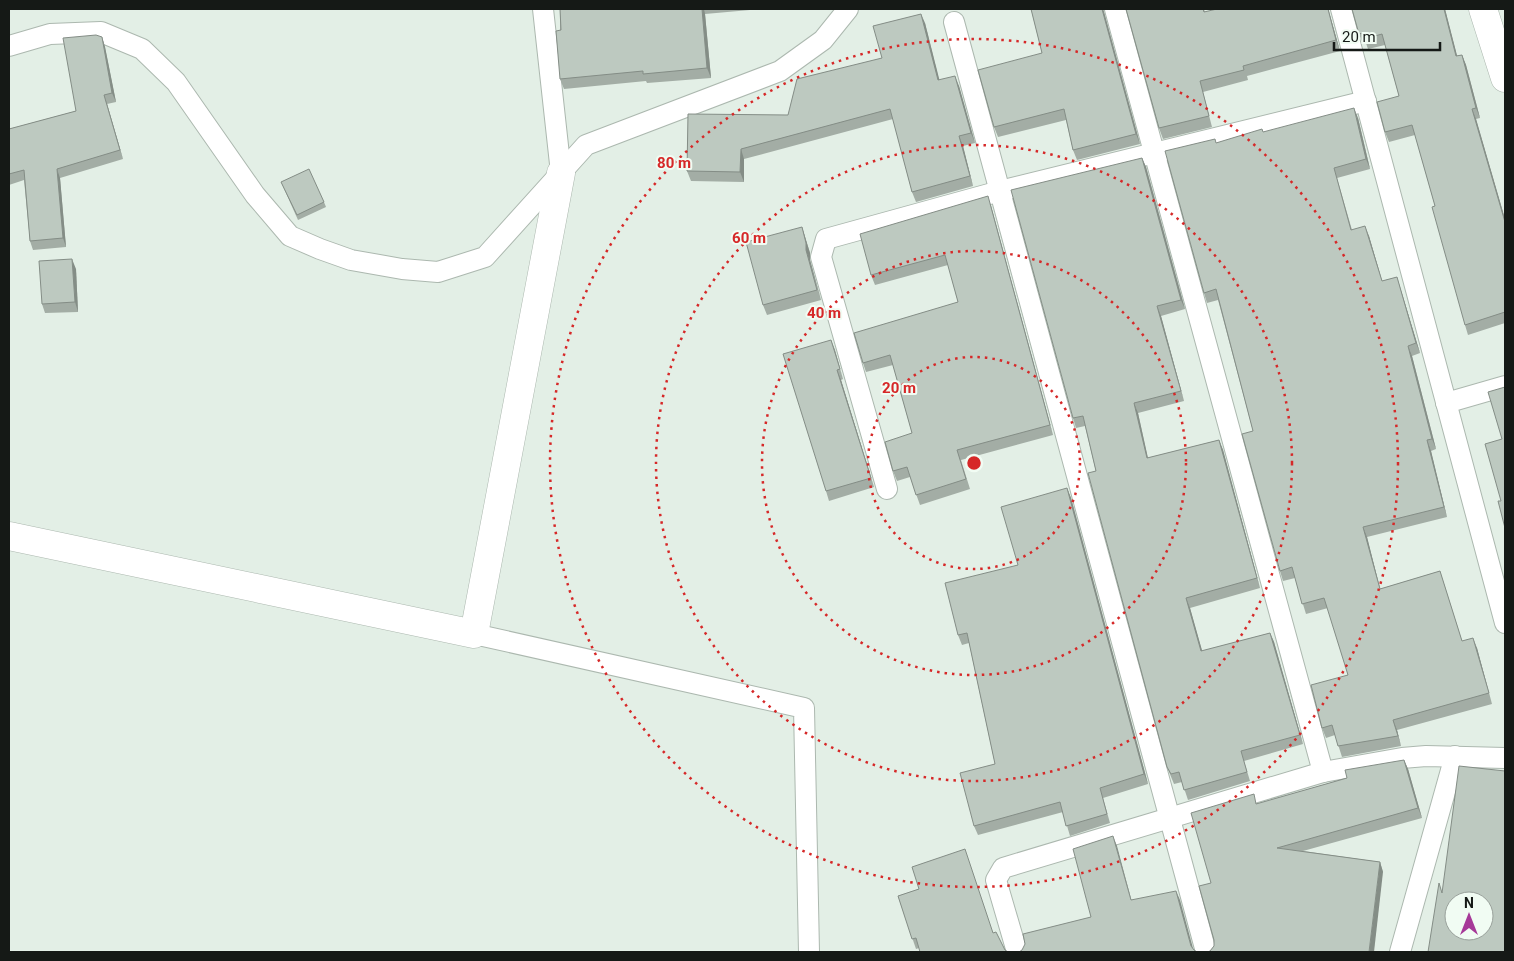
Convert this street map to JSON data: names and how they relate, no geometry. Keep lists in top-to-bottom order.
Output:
{
  "scale_bar": "20 m",
  "north": "top",
  "rings": [
    "80 m",
    "60 m",
    "40 m",
    "20 m"
  ]
}
